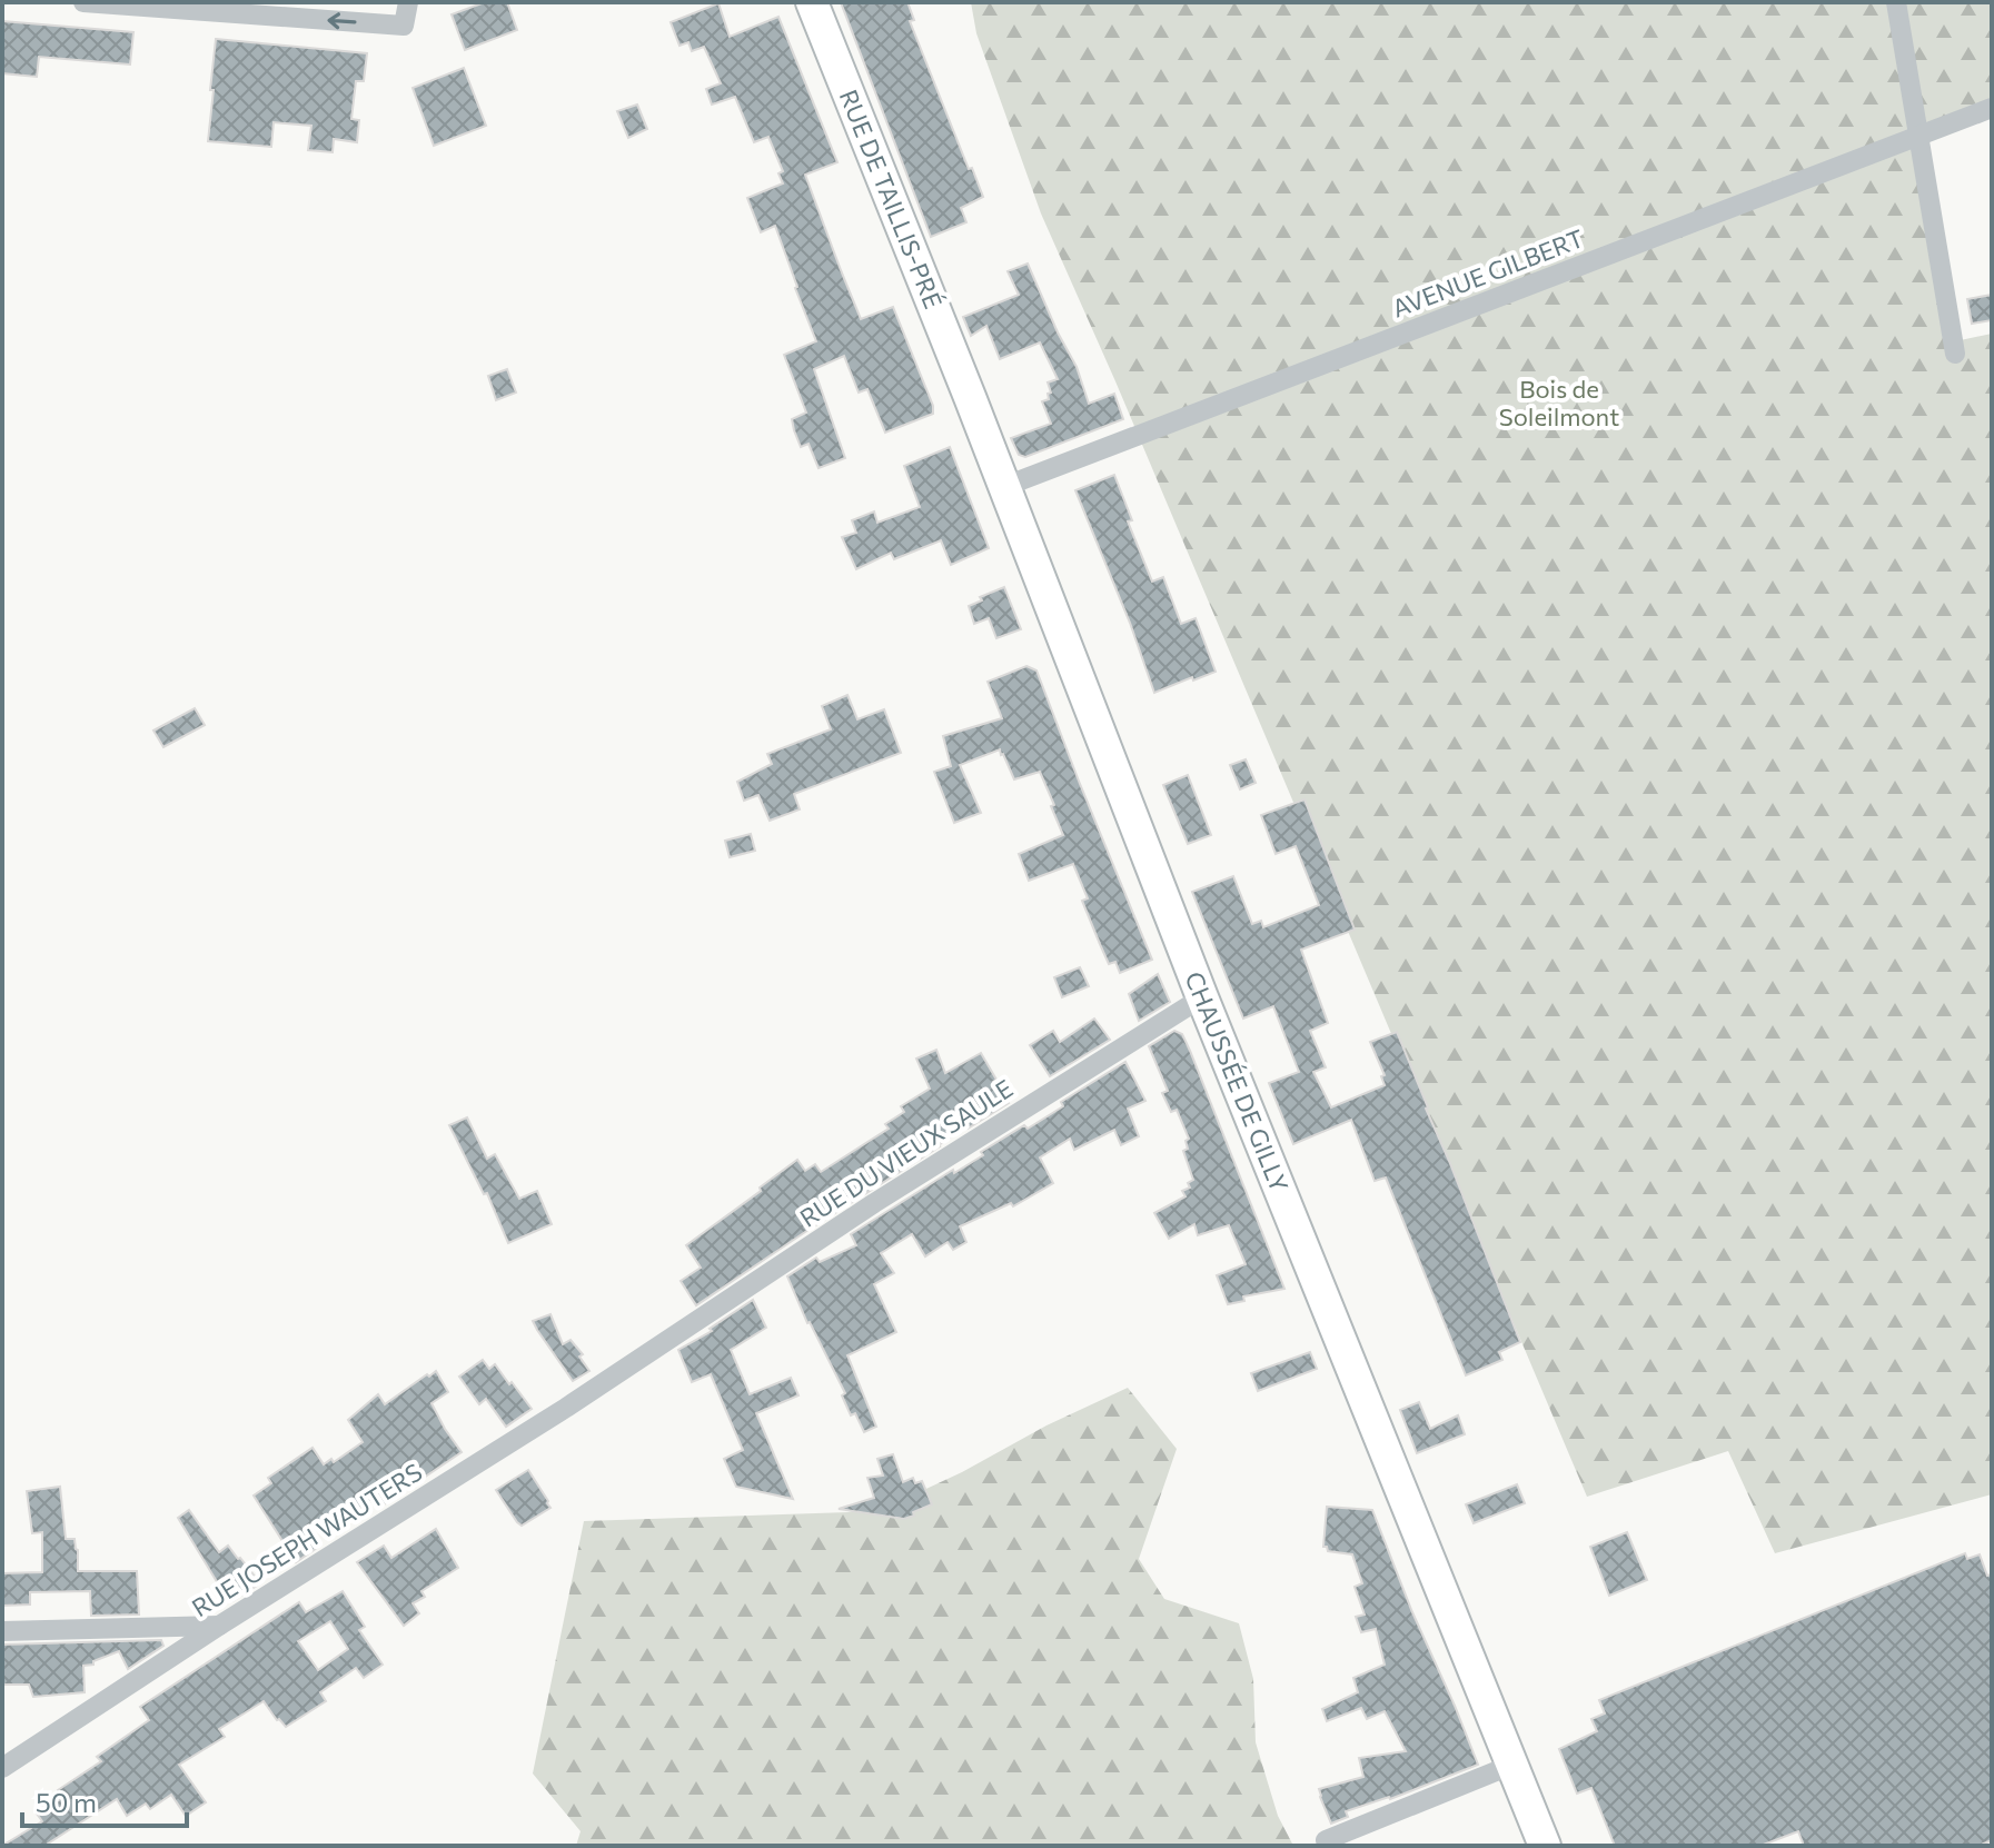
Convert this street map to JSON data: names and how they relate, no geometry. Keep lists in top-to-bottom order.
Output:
{
  "streets": {
    "main road": ["RUE DE TAILLIS-PRÉ", "CHAUSSÉE DE GILLY"],
    "street": ["AVENUE GILBERT", "RUE DU VIEUX SAULE", "RUE JOSEPH WAUTERS"]
  },
  "crossings": [
    ["RUE DE TAILLIS-PRÉ", "CHAUSSÉE DE GILLY"],
    ["AVENUE GILBERT", "CHAUSSÉE DE GILLY"],
    ["CHAUSSÉE DE GILLY", "RUE DU VIEUX SAULE"],
    ["RUE DU VIEUX SAULE", "RUE JOSEPH WAUTERS"]
  ],
  "parks": ["Bois de Soleilmont"],
  "scale_bar": "50 m"
}
